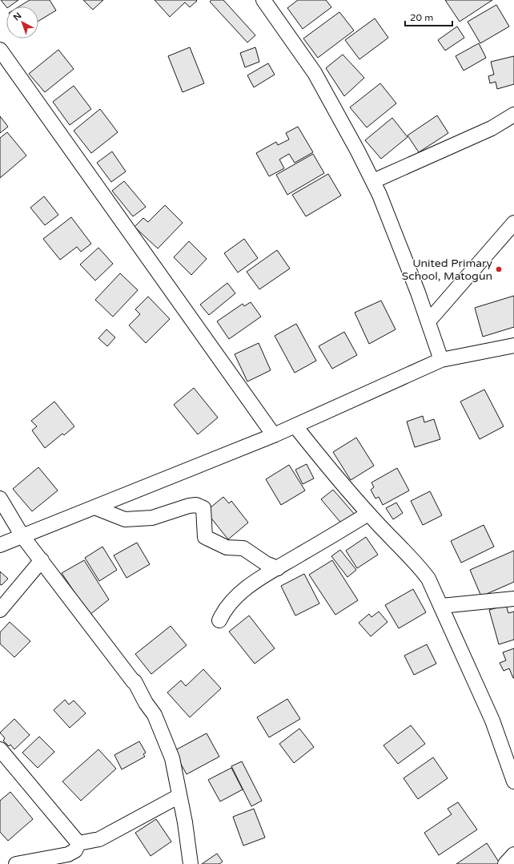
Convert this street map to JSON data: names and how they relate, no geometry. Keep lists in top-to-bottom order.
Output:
{
  "places": ["United Primary School, Matogun"],
  "scale_bar": "20 m",
  "north": "top left"
}
